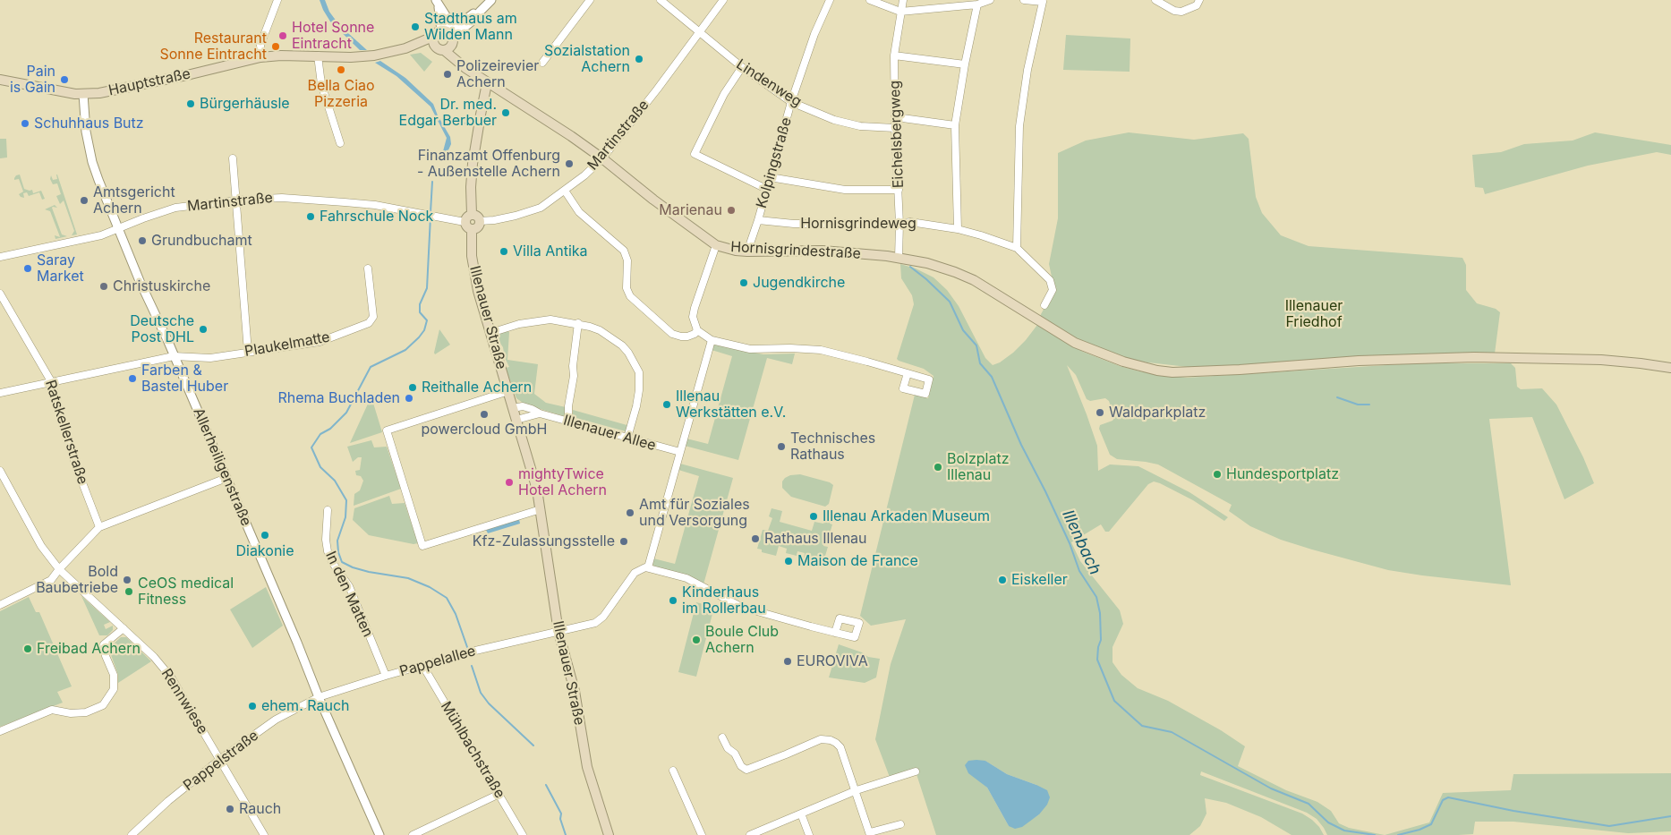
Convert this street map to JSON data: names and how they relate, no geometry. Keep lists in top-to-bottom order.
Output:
{
  "streets": {
    "main road": ["Hauptstraße", "Hornisgrindestraße", "Illenauer Straße"],
    "street": [
      "Lindenweg",
      "Eichelsbergweg",
      "Martinstraße",
      "Kolpingstraße",
      "Hornisgrindeweg",
      "Plaukelmatte",
      "Ratskellerstraße",
      "Illenauer Allee",
      "Allerheiligenstraße",
      "In den Matten",
      "Pappelallee",
      "Rennwiese",
      "Mühlbachstraße",
      "Pappelstraße"
    ]
  },
  "crossings": [
    ["Hauptstraße", "Hornisgrindestraße"],
    ["Hauptstraße", "Allerheiligenstraße"],
    ["Lindenweg", "Eichelsbergweg"],
    ["Lindenweg", "Martinstraße"],
    ["Lindenweg", "Kolpingstraße"],
    ["Eichelsbergweg", "Hornisgrindeweg"],
    ["Eichelsbergweg", "Hornisgrindestraße"],
    ["Martinstraße", "Hornisgrindestraße"],
    ["Martinstraße", "Illenauer Straße"],
    ["Martinstraße", "Allerheiligenstraße"],
    ["Kolpingstraße", "Hornisgrindeweg"],
    ["Kolpingstraße", "Hornisgrindestraße"],
    ["Illenauer Straße", "Illenauer Allee"],
    ["Illenauer Straße", "Pappelallee"],
    ["Plaukelmatte", "Ratskellerstraße"],
    ["Plaukelmatte", "Allerheiligenstraße"],
    ["Allerheiligenstraße", "Pappelallee"],
    ["Allerheiligenstraße", "Pappelstraße"],
    ["In den Matten", "Pappelallee"],
    ["Pappelallee", "Mühlbachstraße"],
    ["Pappelallee", "Pappelstraße"],
    ["Rennwiese", "Pappelstraße"]
  ],
  "water": ["Illenbach"],
  "parks": ["Illenauer Friedhof"],
  "places": [
    "Stadthaus am Wilden Mann",
    "Hotel Sonne Eintracht",
    "Restaurant Sonne Eintracht",
    "Sozialstation Achern",
    "Bella Ciao Pizzeria",
    "Polizeirevier Achern",
    "Pain is Gain",
    "Bürgerhäusle",
    "Dr. med. Edgar Berbuer",
    "Schuhhaus Butz",
    "Finanzamt Offenburg - Außenstelle Achern",
    "Amtsgericht Achern",
    "Marienau",
    "Fahrschule Nock",
    "Grundbuchamt",
    "Villa Antika",
    "Saray Market",
    "Jugendkirche",
    "Christuskirche",
    "Deutsche Post DHL",
    "Farben & Bastel Huber",
    "Reithalle Achern",
    "Rhema Buchladen",
    "Illenau Werkstätten e.V.",
    "Waldparkplatz",
    "powercloud GmbH",
    "Technisches Rathaus",
    "Bolzplatz Illenau",
    "Hundesportplatz",
    "mightyTwice Hotel Achern",
    "Amt für Soziales und Versorgung",
    "Illenau Arkaden Museum",
    "Diakonie",
    "Rathaus Illenau",
    "Kfz-Zulassungsstelle",
    "Maison de France",
    "Bold Baubetriebe",
    "Eiskeller",
    "CeOS medical Fitness",
    "Kinderhaus im Rollerbau",
    "Boule Club Achern",
    "Freibad Achern",
    "EUROVIVA",
    "ehem. Rauch",
    "Rauch"
  ]
}
